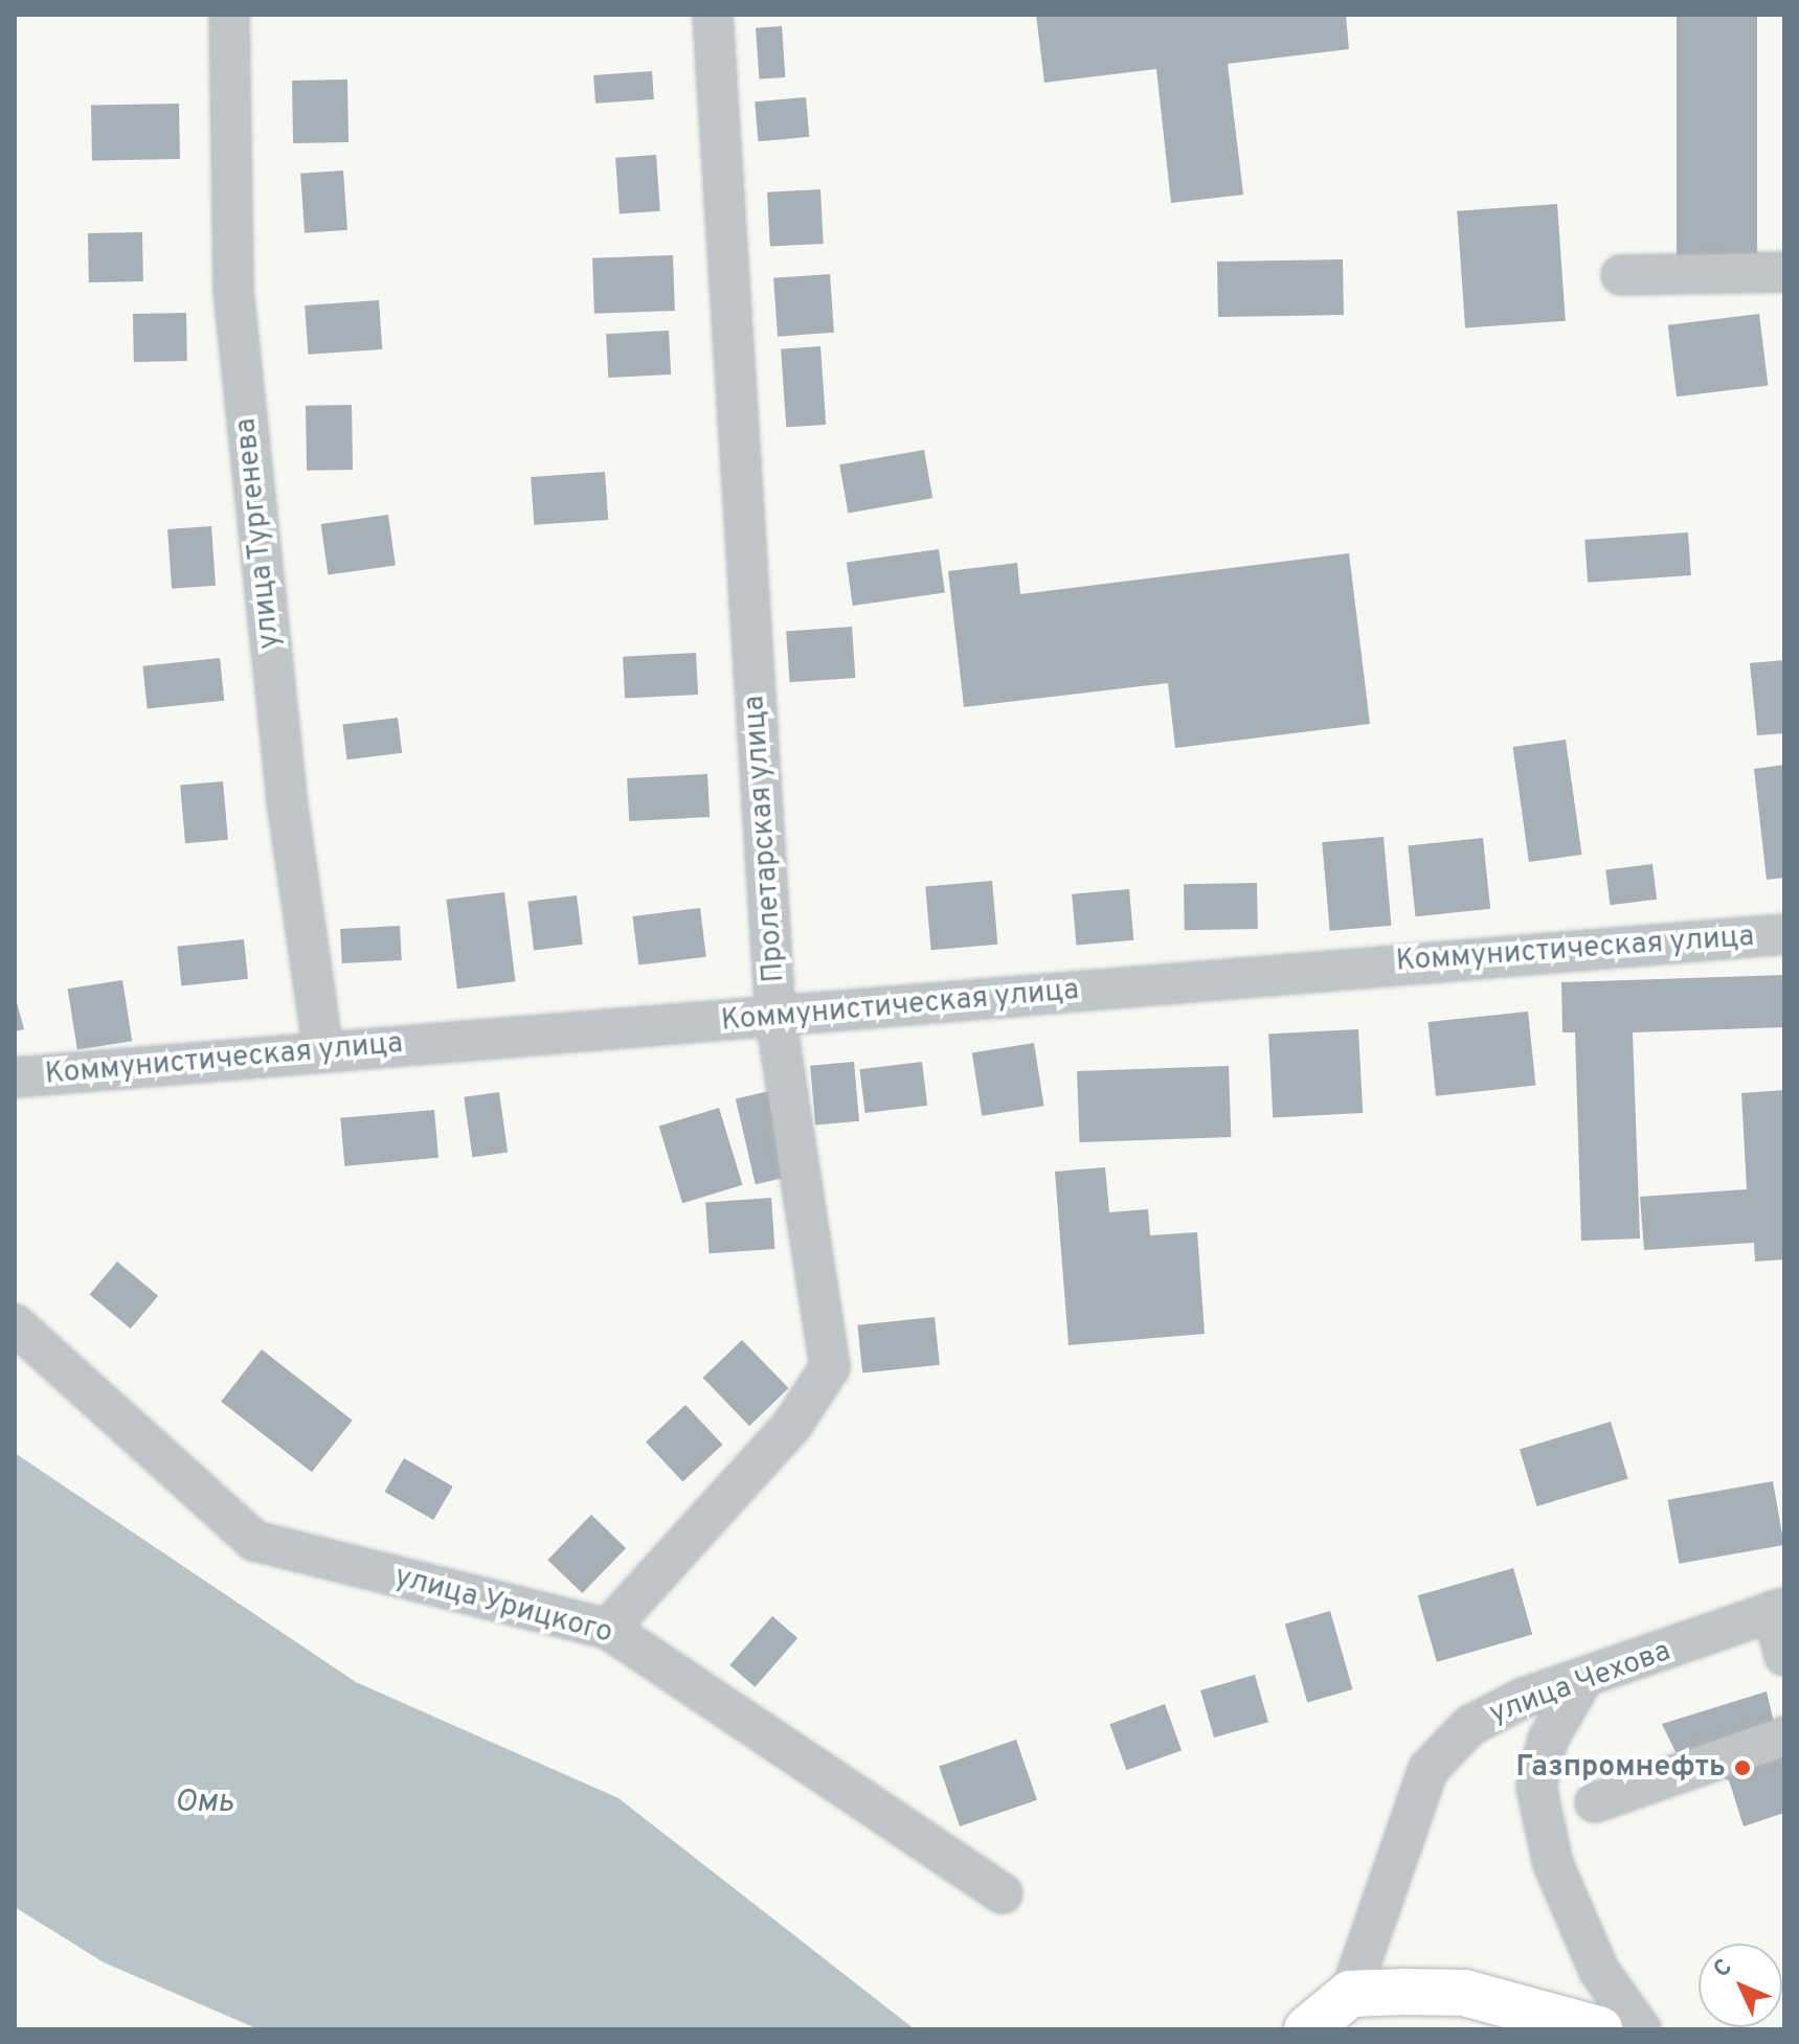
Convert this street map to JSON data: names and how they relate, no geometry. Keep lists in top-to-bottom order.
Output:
{
  "streets": {
    "street": [
      "улица Тургенева",
      "Пролетарская улица",
      "Коммунистическая улица",
      "улица Урицкого",
      "улица Чехова"
    ]
  },
  "crossings": [
    ["улица Тургенева", "Коммунистическая улица"],
    ["Пролетарская улица", "Коммунистическая улица"],
    ["Пролетарская улица", "улица Урицкого"]
  ],
  "water": ["Омь"],
  "places": ["Газпромнефть"],
  "north": "top left"
}
